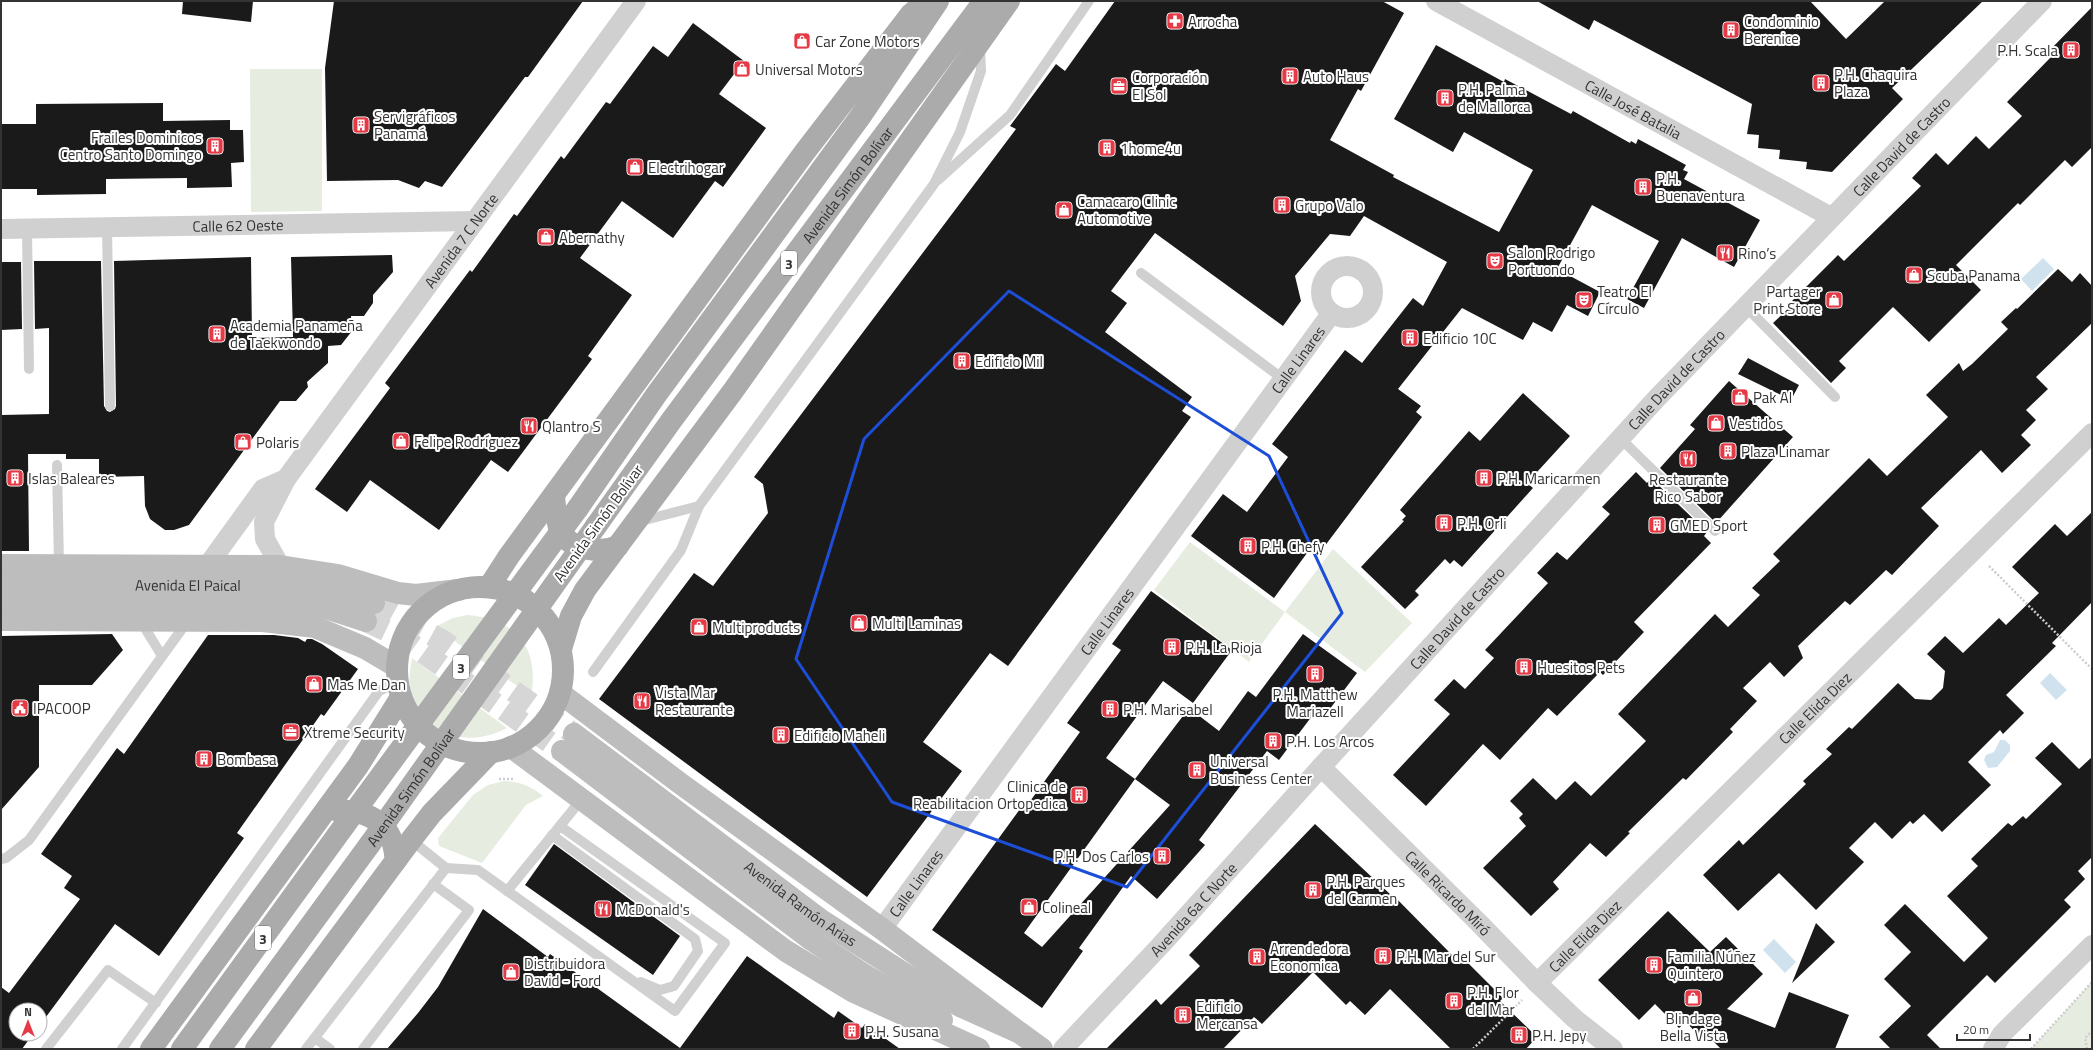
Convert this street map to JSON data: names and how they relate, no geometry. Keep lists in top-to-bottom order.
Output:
{
  "streets": {
    "main road": [
      "Avenida Simón Bolívar",
      "3",
      "Avenida El Paical",
      "Avenida Ramón Arias"
    ],
    "street": [
      "Calle José Batalia",
      "Calle David de Castro",
      "Calle 62 Oeste",
      "Avenida 7 C Norte",
      "Calle Linares",
      "Calle Elida Diez",
      "Calle Ricardo Miró",
      "Avenida 6a C Norte"
    ]
  },
  "crossings": [
    ["Calle José Batalia", "Calle David de Castro"],
    ["Calle David de Castro", "Calle Ricardo Miró"],
    ["Calle David de Castro", "Avenida 6a C Norte"],
    ["Calle 62 Oeste", "Avenida 7 C Norte"],
    ["Calle Elida Diez", "Calle Ricardo Miró"],
    ["Calle Ricardo Miró", "Avenida 6a C Norte"]
  ],
  "places": {
    "pharmacy": ["Arrocha"],
    "building": [
      "Condominio Berenice",
      "P.H. Scala",
      "Auto Haus",
      "P.H. Chaquira Plaza",
      "P.H. Palma de Mallorca",
      "Servigráficos Panamá",
      "Frailes Dominicos Centro Santo Domingo",
      "1home4u",
      "P.H. Buenaventura",
      "Grupo Valo",
      "Academia Panameña de Taekwondo",
      "Edificio 10C",
      "Edificio Mil",
      "Plaza Linamar",
      "Islas Baleares",
      "P.H. Maricarmen",
      "P.H. Orli",
      "GMED Sport",
      "P.H. Chefy",
      "P.H. La Rioja",
      "Huesitos Pets",
      "P.H. Matthew Mariazell",
      "P.H. Marisabel",
      "Edificio Maheli",
      "P.H. Los Arcos",
      "Bombasa",
      "Universal Business Center",
      "Clinica de Reabilitacion Ortopedica",
      "P.H. Dos Carlos",
      "P.H. Parques del Carmen",
      "P.H. Mar del Sur",
      "Arrendedora Economica",
      "Familia Núñez Quintero",
      "P.H. Flor del Mar",
      "Edificio Mercansa",
      "P.H. Susana",
      "P.H. Jepy"
    ],
    "shop": [
      "Car Zone Motors",
      "Universal Motors",
      "Electrihogar",
      "Camacaro Clinic Automotive",
      "Abernathy",
      "Scuba Panama",
      "Partager Print Store",
      "Pak Al",
      "Vestidos",
      "Felipe Rodríguez",
      "Polaris",
      "Multi Laminas",
      "Multiproducts",
      "Mas Me Dan",
      "Colineal",
      "Distribuidora David - Ford",
      "Blindage Bella Vista"
    ],
    "office": ["Corporación El Sol", "Xtreme Security"],
    "restaurant": [
      "Rino’s",
      "Qlantro S",
      "Restaurante Rico Sabor",
      "Vista Mar Restaurante",
      "McDonald's"
    ],
    "theatre": ["Salon Rodrigo Portuondo", "Teatro El Círculo"],
    "public building": ["IPACOOP"]
  },
  "scale_bar": "20 m",
  "north": "top"
}
